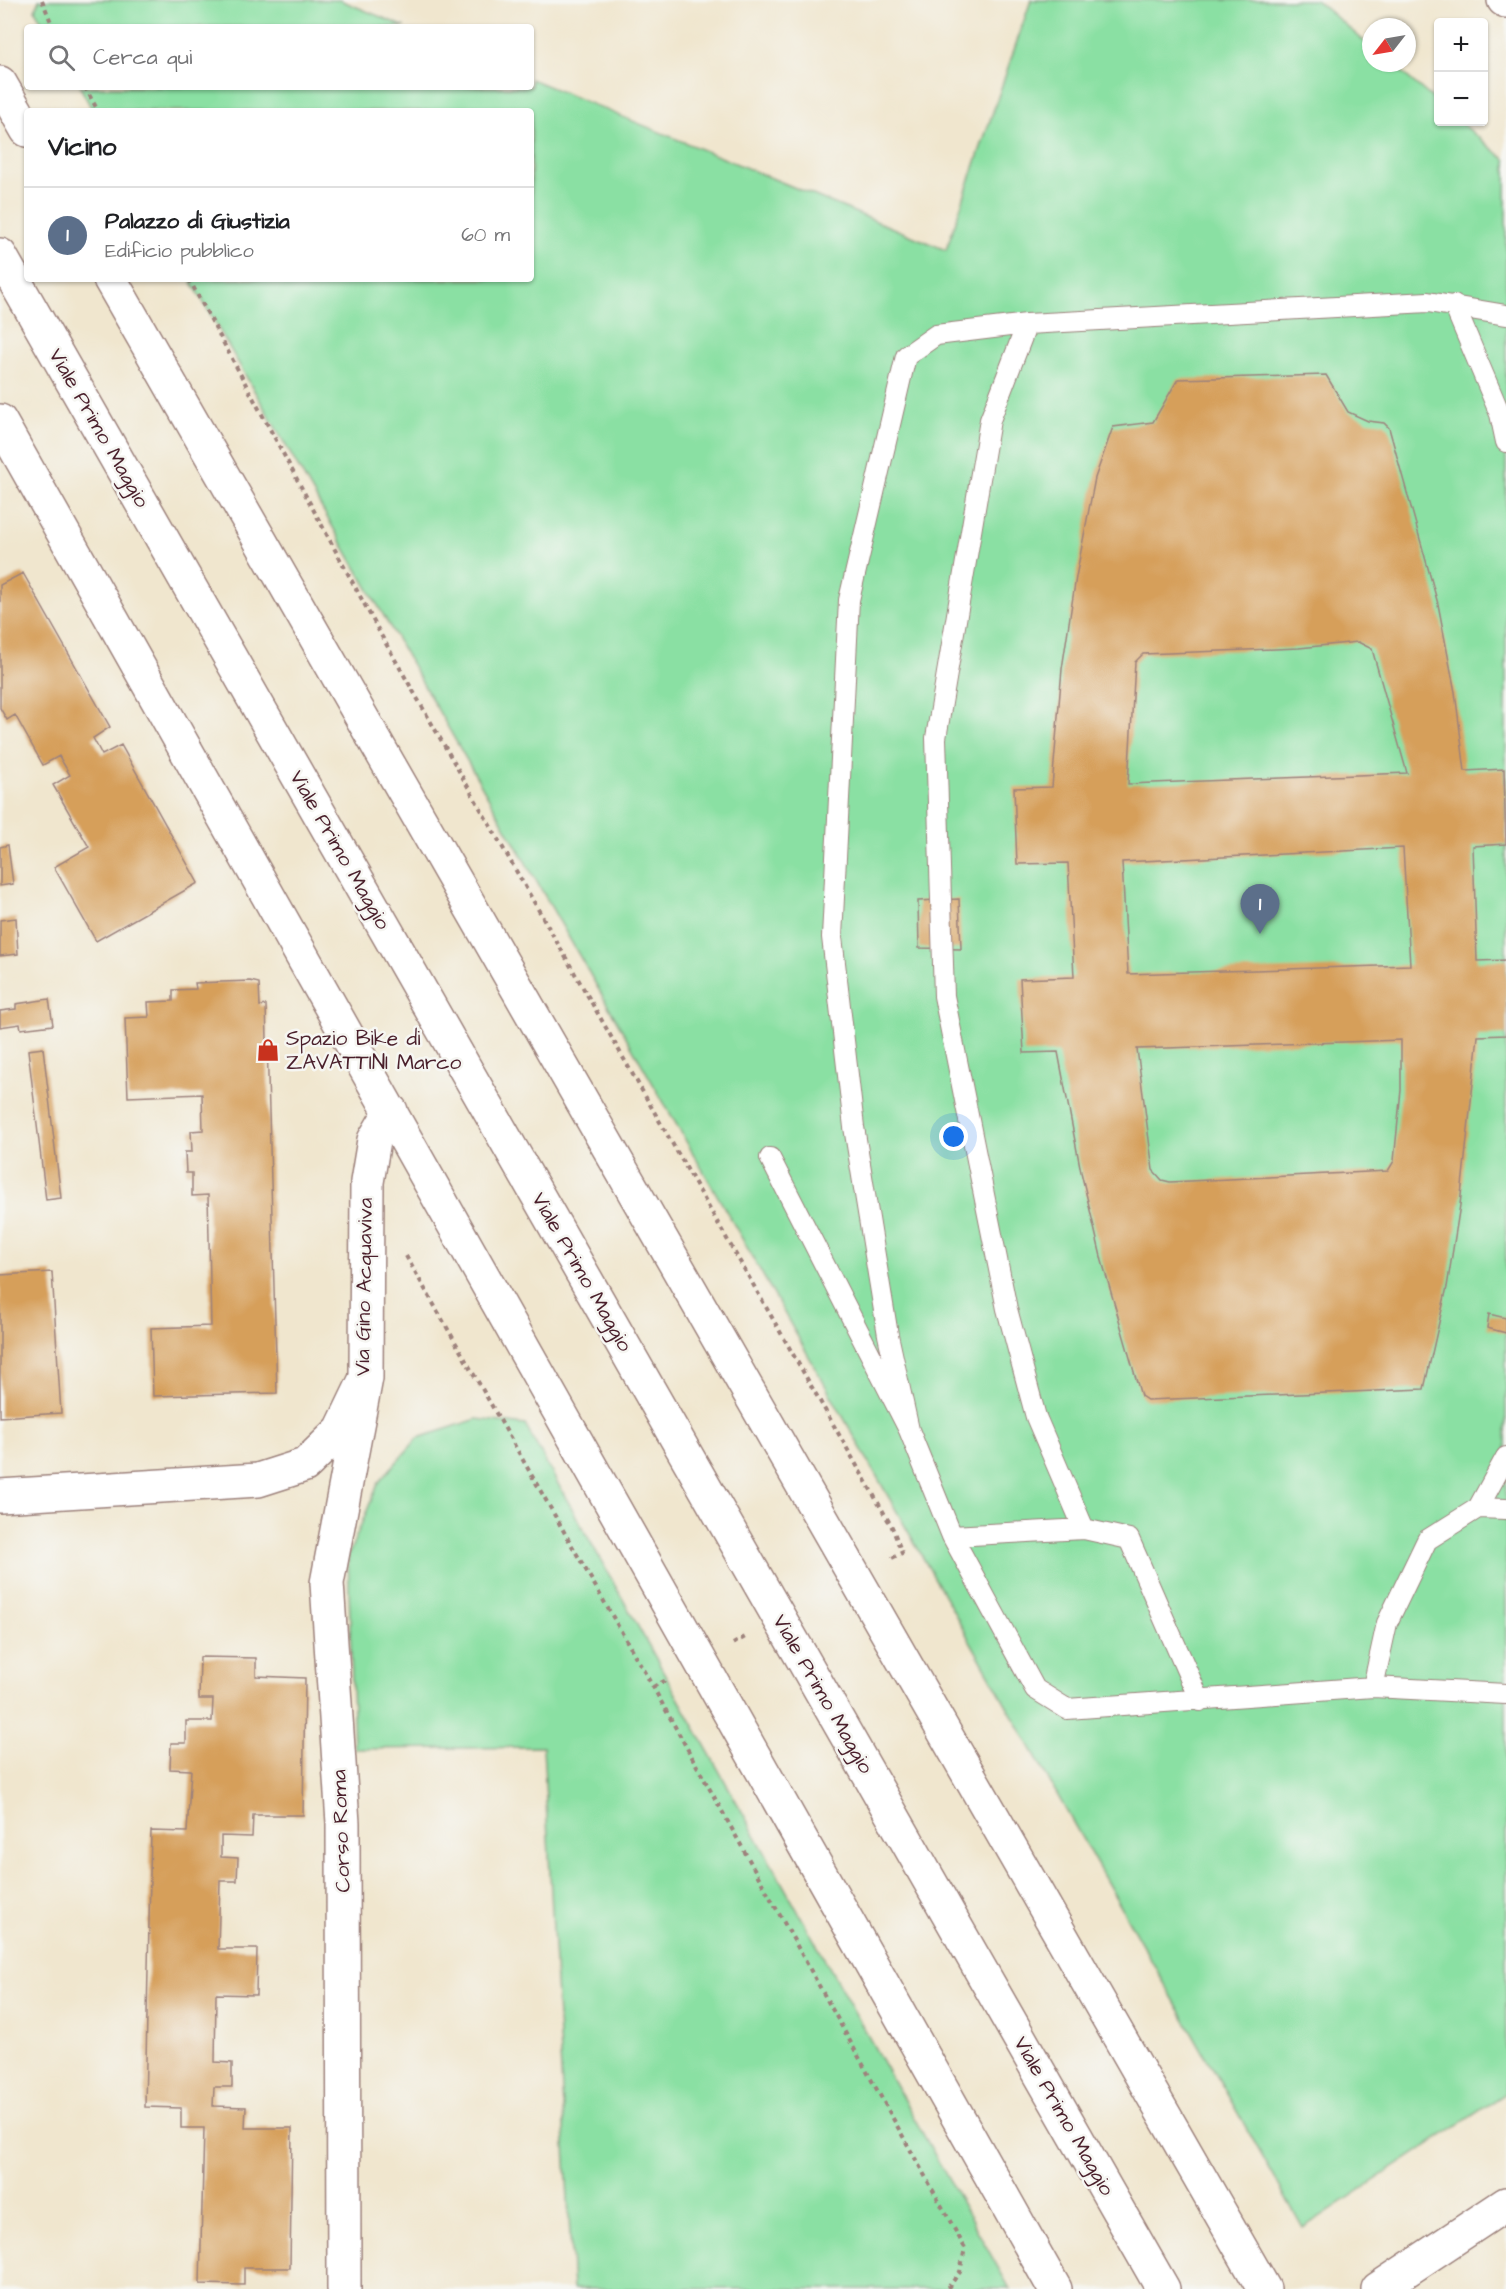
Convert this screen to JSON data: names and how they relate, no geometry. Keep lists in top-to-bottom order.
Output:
{
  "streets": {
    "street": ["Viale Primo Maggio", "Via Gino Acquaviva", "Corso Roma"]
  },
  "crossings": [
    ["Via Gino Acquaviva", "Corso Roma"]
  ],
  "places": {
    "shop": ["Spazio Bike di ZAVATTINI Marco"]
  },
  "north": "bottom left",
  "page": {
    "map_buttons": ["+", "−"],
    "search": "Cerca qui",
    "heading": "Vicino",
    "list": [
      {
        "mark": "1",
        "name": "Palazzo di Giustizia",
        "note": "Edificio pubblico",
        "value": "60 m"
      }
    ],
    "pins": "1"
  }
}
